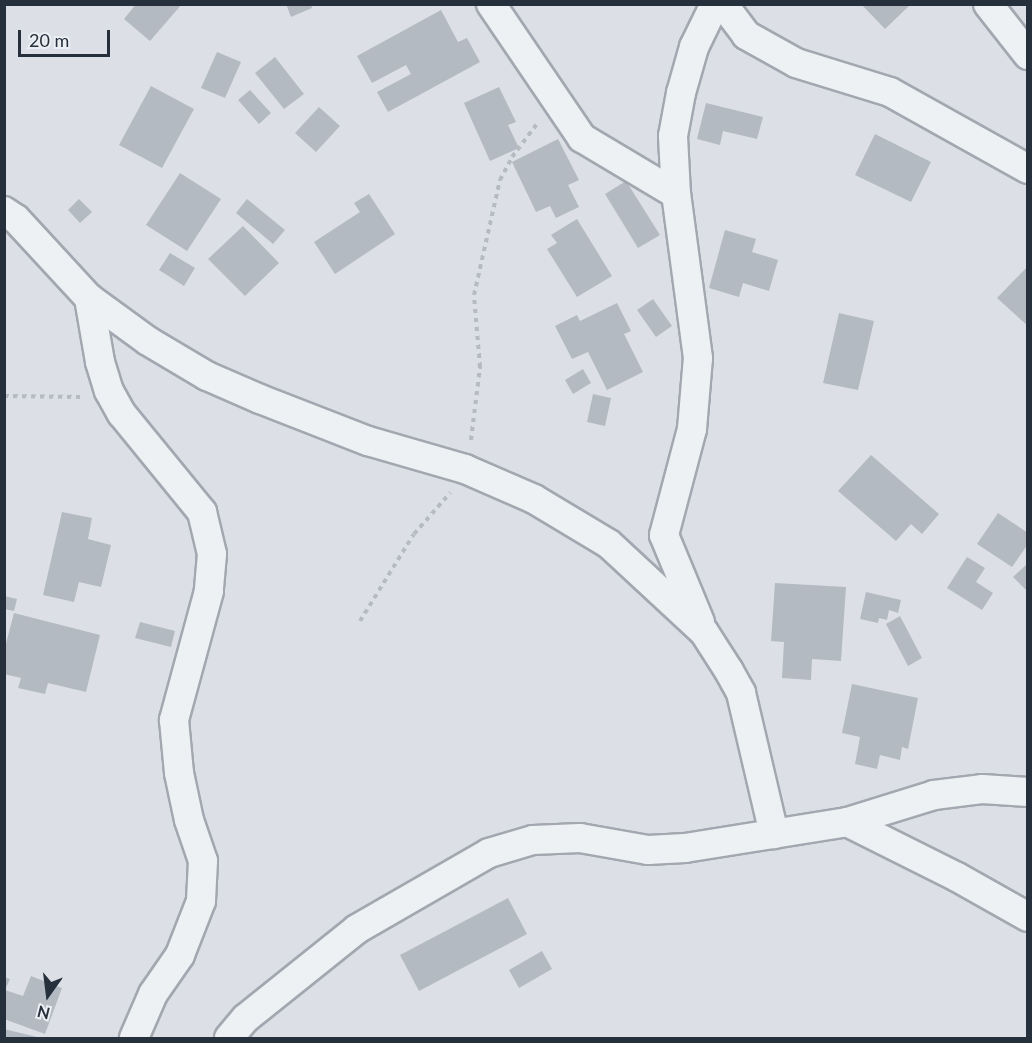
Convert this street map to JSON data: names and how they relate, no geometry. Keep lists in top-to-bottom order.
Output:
{
  "scale_bar": "20 m",
  "north": "bottom"
}
